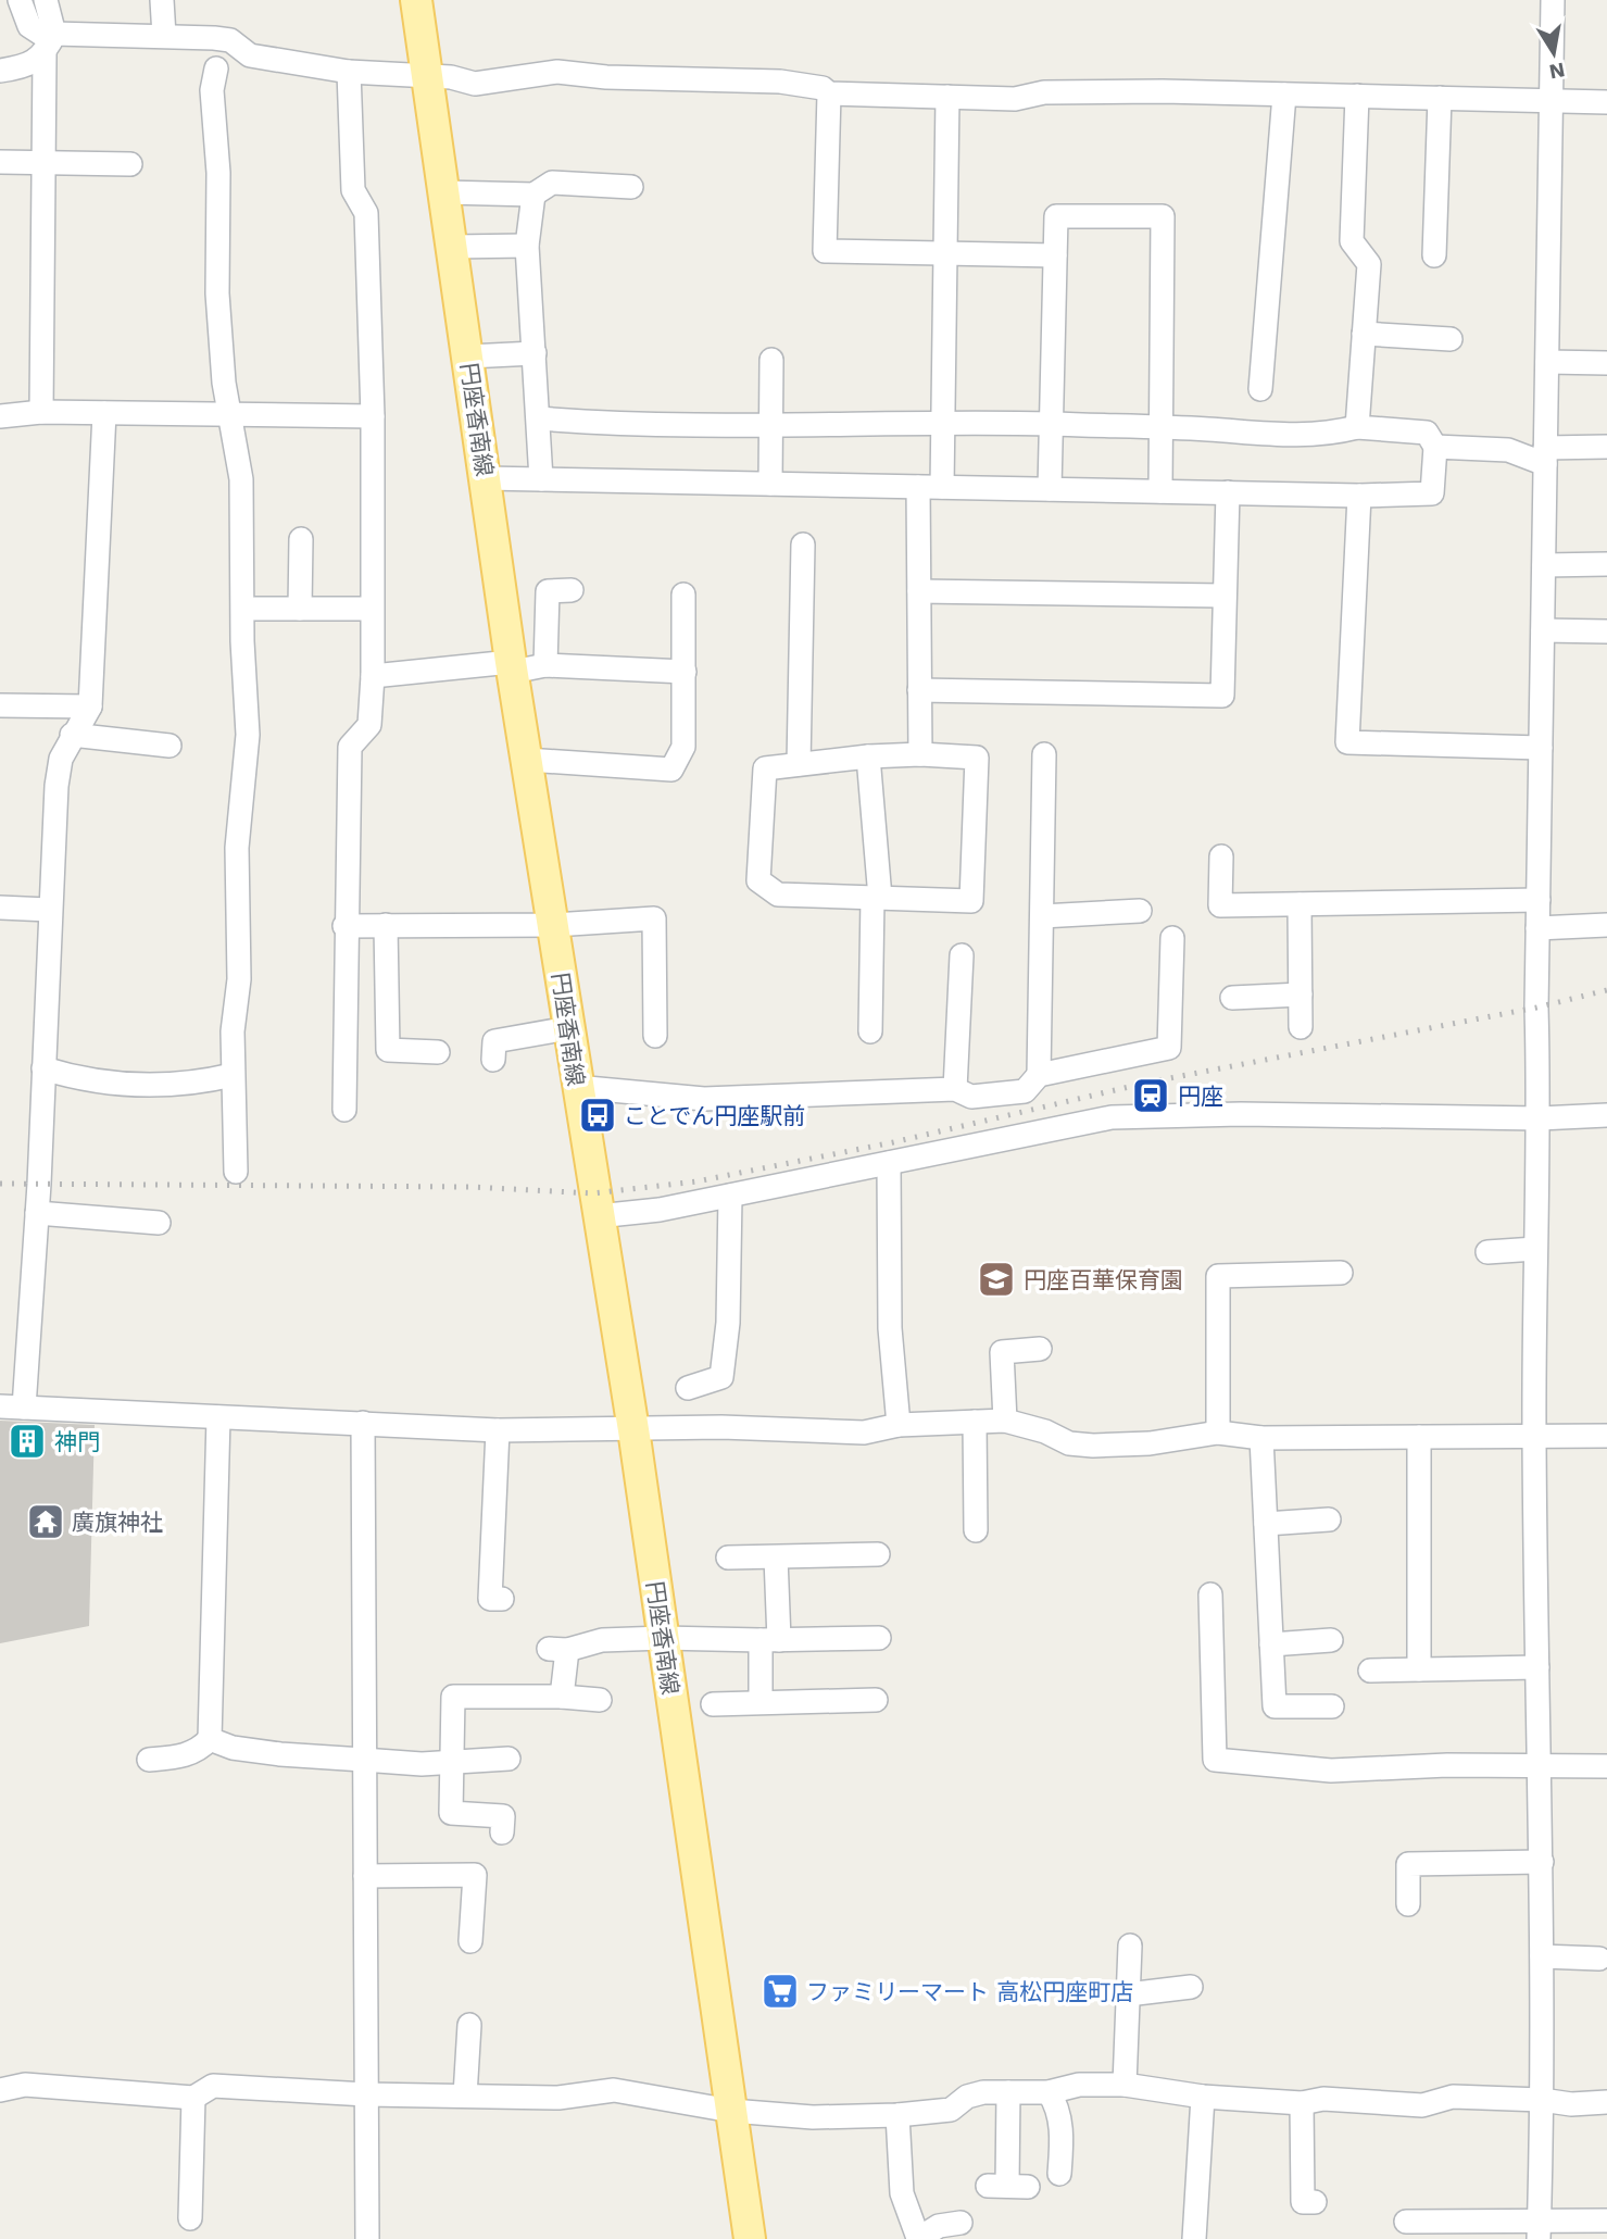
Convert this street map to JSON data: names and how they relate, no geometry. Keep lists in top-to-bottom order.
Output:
{
  "streets": {
    "main road": ["円座香南線"]
  },
  "places": {
    "station": ["円座"],
    "bus stop": ["ことでん円座駅前"],
    "school or university": ["円座百華保育園"],
    "building": ["神門"],
    "temple": ["廣旗神社"],
    "supermarket": ["ファミリーマート 高松円座町店"]
  },
  "north": "bottom"
}
